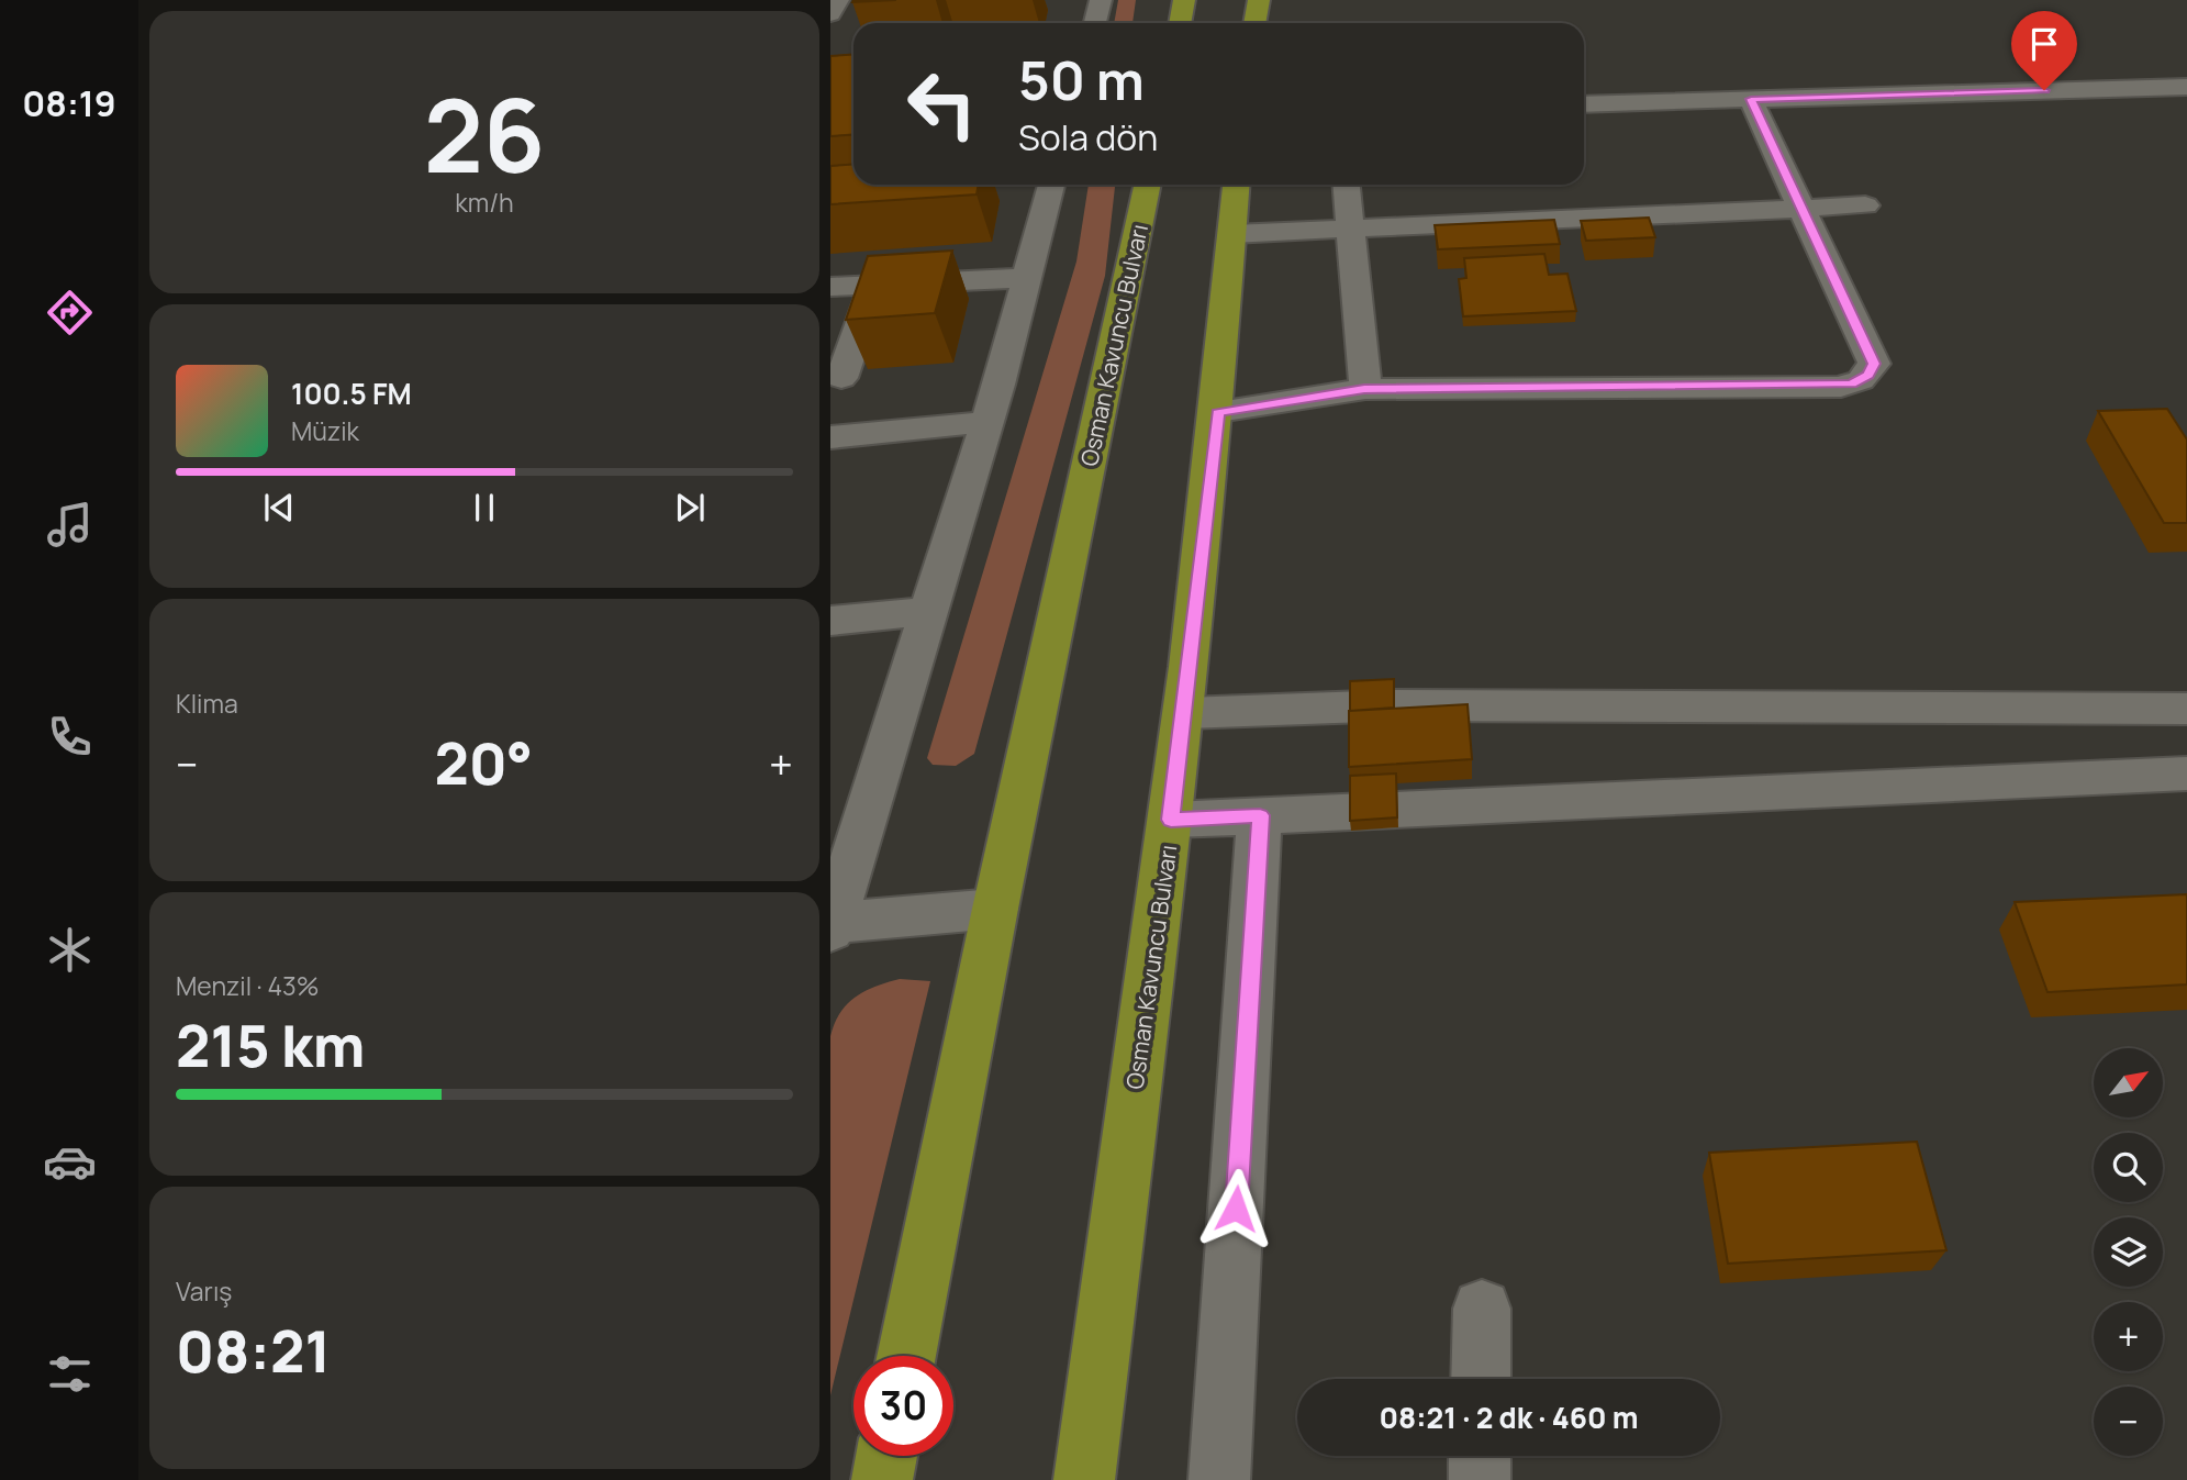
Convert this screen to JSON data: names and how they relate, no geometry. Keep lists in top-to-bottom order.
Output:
{
  "streets": {
    "highway": ["Osman Kavuncu Bulvarı"]
  },
  "north": "top right",
  "page": {
    "tabs": "08:19",
    "tile": [
      ["26", "km/h"],
      "Klima",
      ["Menzil · 43%", "215 km"],
      ["Varış", "08:21"]
    ],
    "turn": ["50 m", "Sola dön"],
    "song": ["100.5 FM", "Müzik"],
    "heat": ["−", "20°", "+"],
    "map_buttons": ["+", "−"],
    "limit": "30",
    "trip": "08:21 · 2 dk · 460 m"
  }
}
